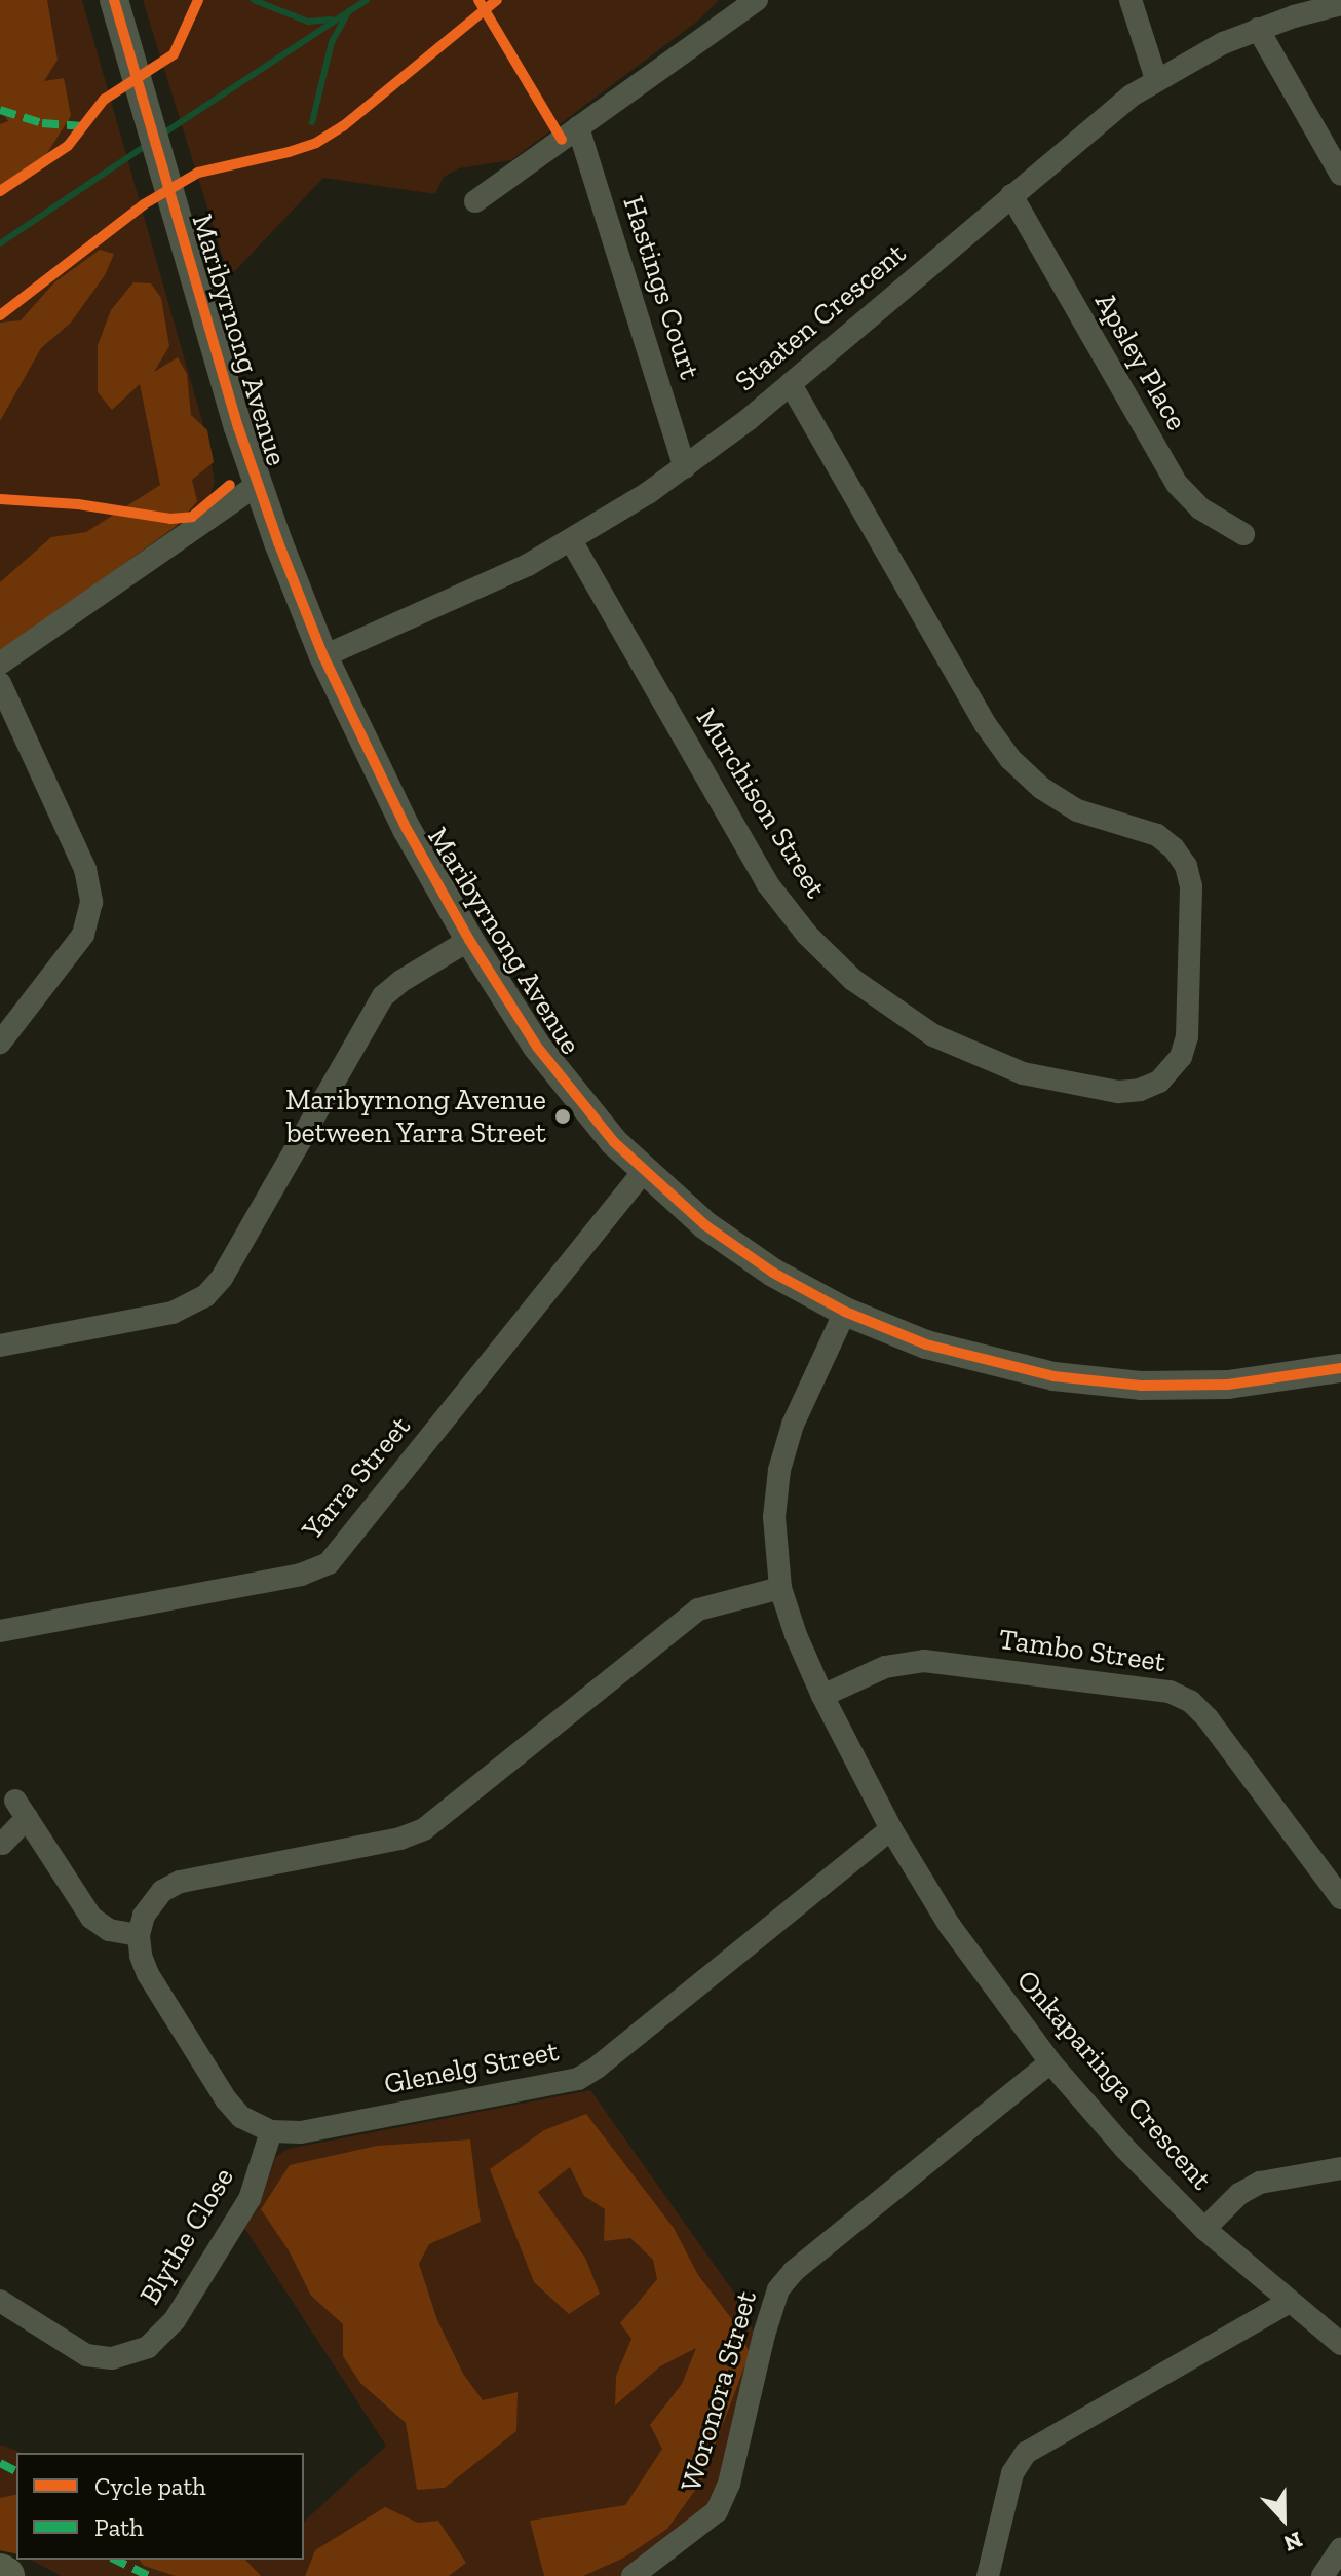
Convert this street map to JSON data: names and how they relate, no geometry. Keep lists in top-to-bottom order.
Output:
{
  "streets": {
    "street": [
      "Hastings Court",
      "Staaten Crescent",
      "Maribyrnong Avenue",
      "Apsley Place",
      "Murchison Street",
      "Yarra Street",
      "Tambo Street",
      "Glenelg Street",
      "Onkaparinga Crescent",
      "Blythe Close",
      "Woronora Street"
    ]
  },
  "crossings": [
    ["Hastings Court", "Staaten Crescent"],
    ["Staaten Crescent", "Maribyrnong Avenue"],
    ["Staaten Crescent", "Apsley Place"],
    ["Staaten Crescent", "Murchison Street"],
    ["Maribyrnong Avenue", "Yarra Street"],
    ["Maribyrnong Avenue", "Onkaparinga Crescent"],
    ["Tambo Street", "Onkaparinga Crescent"],
    ["Glenelg Street", "Onkaparinga Crescent"],
    ["Glenelg Street", "Blythe Close"],
    ["Onkaparinga Crescent", "Woronora Street"]
  ],
  "places": ["Maribyrnong Avenue between Yarra Street"],
  "legend": ["Cycle path", "Path"],
  "north": "bottom"
}
